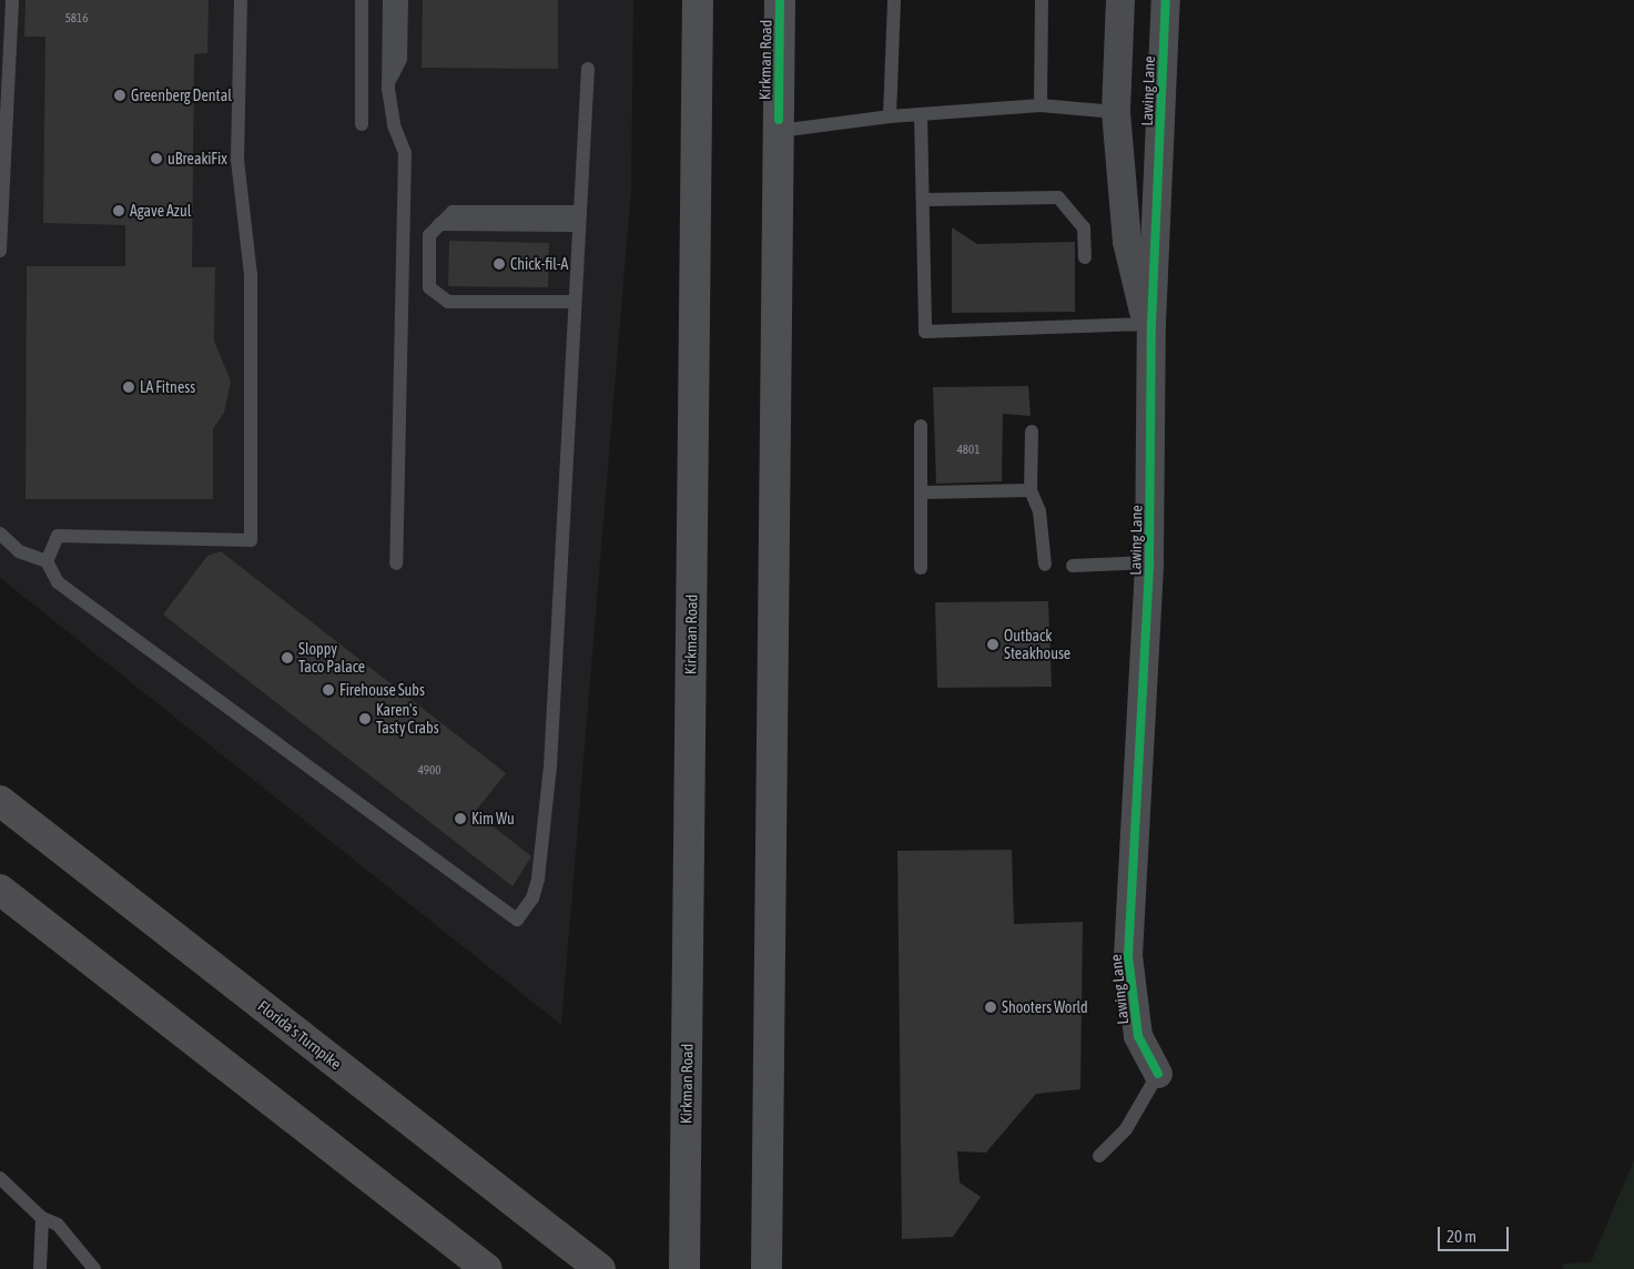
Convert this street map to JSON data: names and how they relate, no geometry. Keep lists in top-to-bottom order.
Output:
{
  "streets": {
    "highway": ["Florida's Turnpike"],
    "main road": ["Kirkman Road"],
    "street": ["Lawing Lane"]
  },
  "places": [
    "Greenberg Dental",
    "uBreakiFix",
    "Agave Azul",
    "Chick-fil-A",
    "LA Fitness",
    "Outback Steakhouse",
    "Sloppy Taco Palace",
    "Firehouse Subs",
    "Karen's Tasty Crabs",
    "Kim Wu",
    "Shooters World"
  ],
  "house_numbers": ["5816", "4801", "4900"],
  "scale_bar": "20 m"
}
